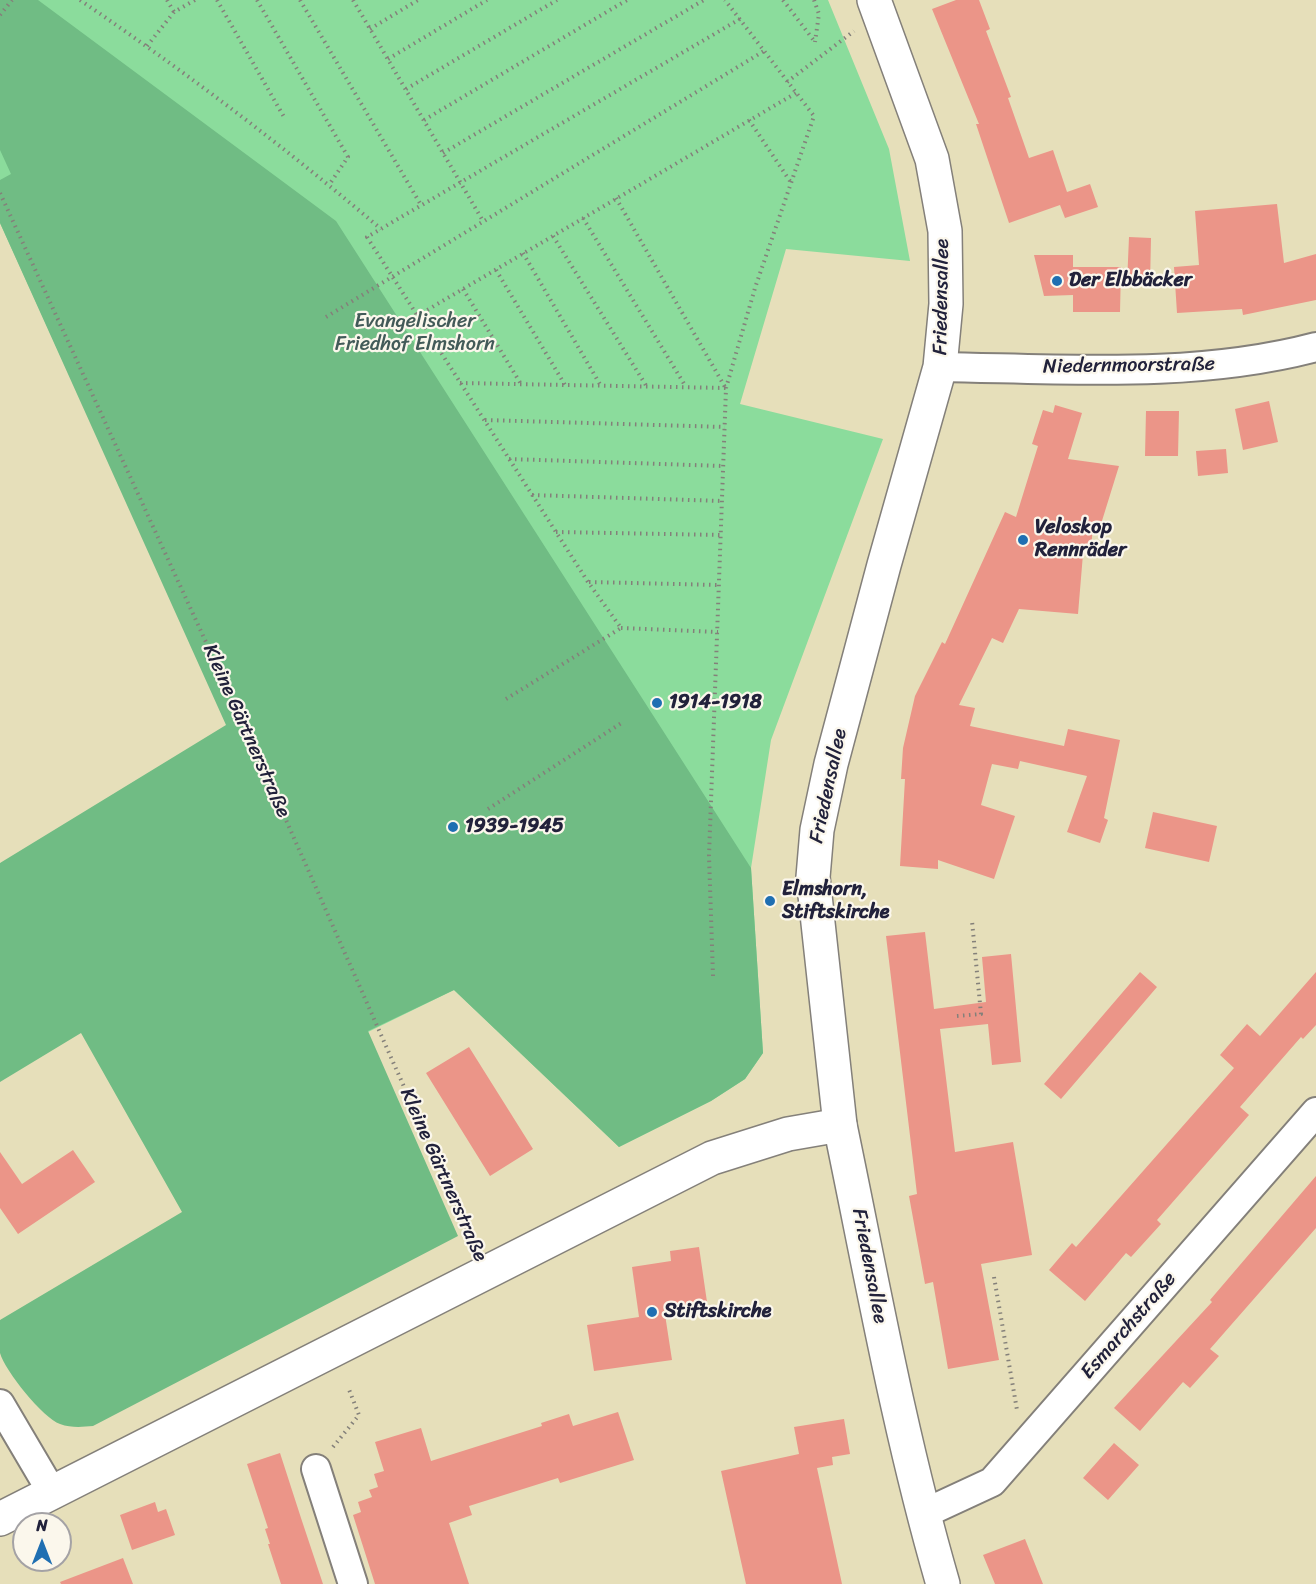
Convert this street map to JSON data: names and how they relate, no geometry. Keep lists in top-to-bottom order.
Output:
{
  "streets": {
    "main road": ["Friedensallee", "Kleine Gärtnerstraße"],
    "street": ["Niedernmoorstraße", "Esmarchstraße"]
  },
  "crossings": [
    ["Friedensallee", "Niedernmoorstraße"],
    ["Friedensallee", "Kleine Gärtnerstraße"],
    ["Friedensallee", "Esmarchstraße"]
  ],
  "parks": ["Evangelischer Friedhof Elmshorn"],
  "places": [
    "Der Elbbäcker",
    "Veloskop Rennräder",
    "1914-1918",
    "1939-1945",
    "Elmshorn, Stiftskirche",
    "Stiftskirche"
  ],
  "north": "top"
}
